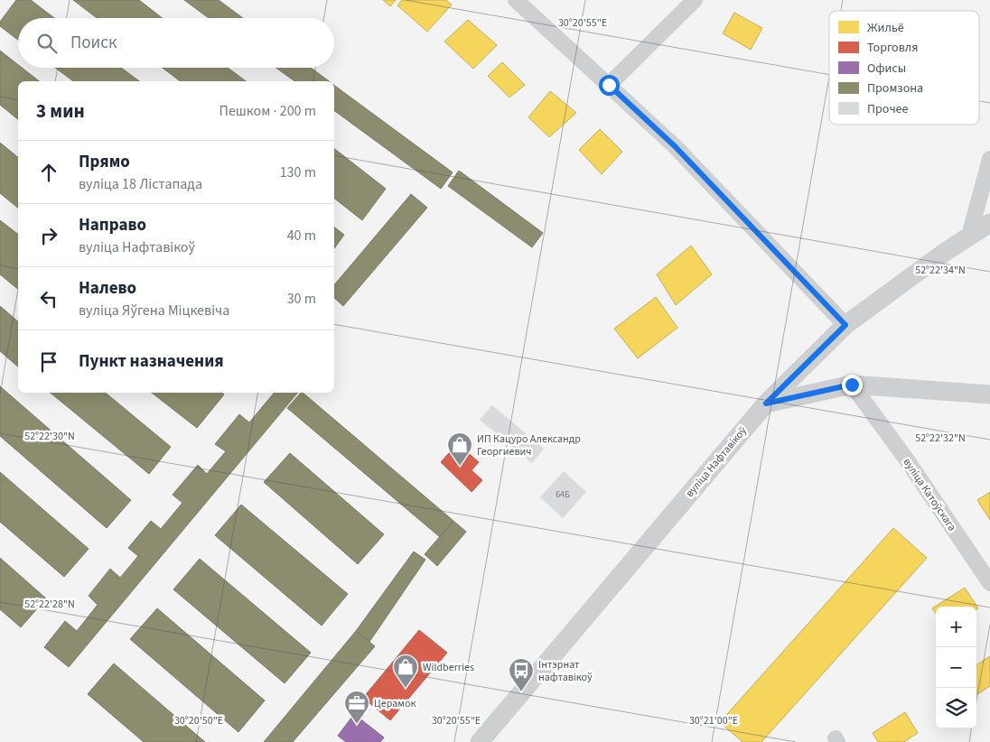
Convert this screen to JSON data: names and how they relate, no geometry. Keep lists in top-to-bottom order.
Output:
{
  "streets": {
    "street": ["вуліца Нафтавікоў", "вуліца Катоўскага"]
  },
  "places": {
    "shop": ["ИП Кацуро Александр Георгиевич", "Wildberries"],
    "bus stop": ["Інтэрнат нафтавікоў"],
    "office": ["Церамок"]
  },
  "house_numbers": ["64Б"],
  "legend": [
    "Жильё",
    "Торговля",
    "Офисы",
    "Промзона",
    "Прочее"
  ],
  "page": {
    "search": "Поиск",
    "heading": ["3 мин", "Пешком · 200 m"],
    "list": [
      ["Прямо", "вуліца 18 Лістапада", "130 m"],
      ["Направо", "вуліца Нафтавікоў", "40 m"],
      ["Налево", "вуліца Яўгена Міцкевіча", "30 m"],
      "Пункт назначения"
    ],
    "map_buttons": ["+", "−"]
  },
  "coordinates": [
    "30°20'55\"E",
    "52°22'34\"N",
    "52°22'30\"N",
    "52°22'32\"N",
    "52°22'28\"N",
    "30°20'50\"E",
    "30°21'00\"E"
  ]
}
